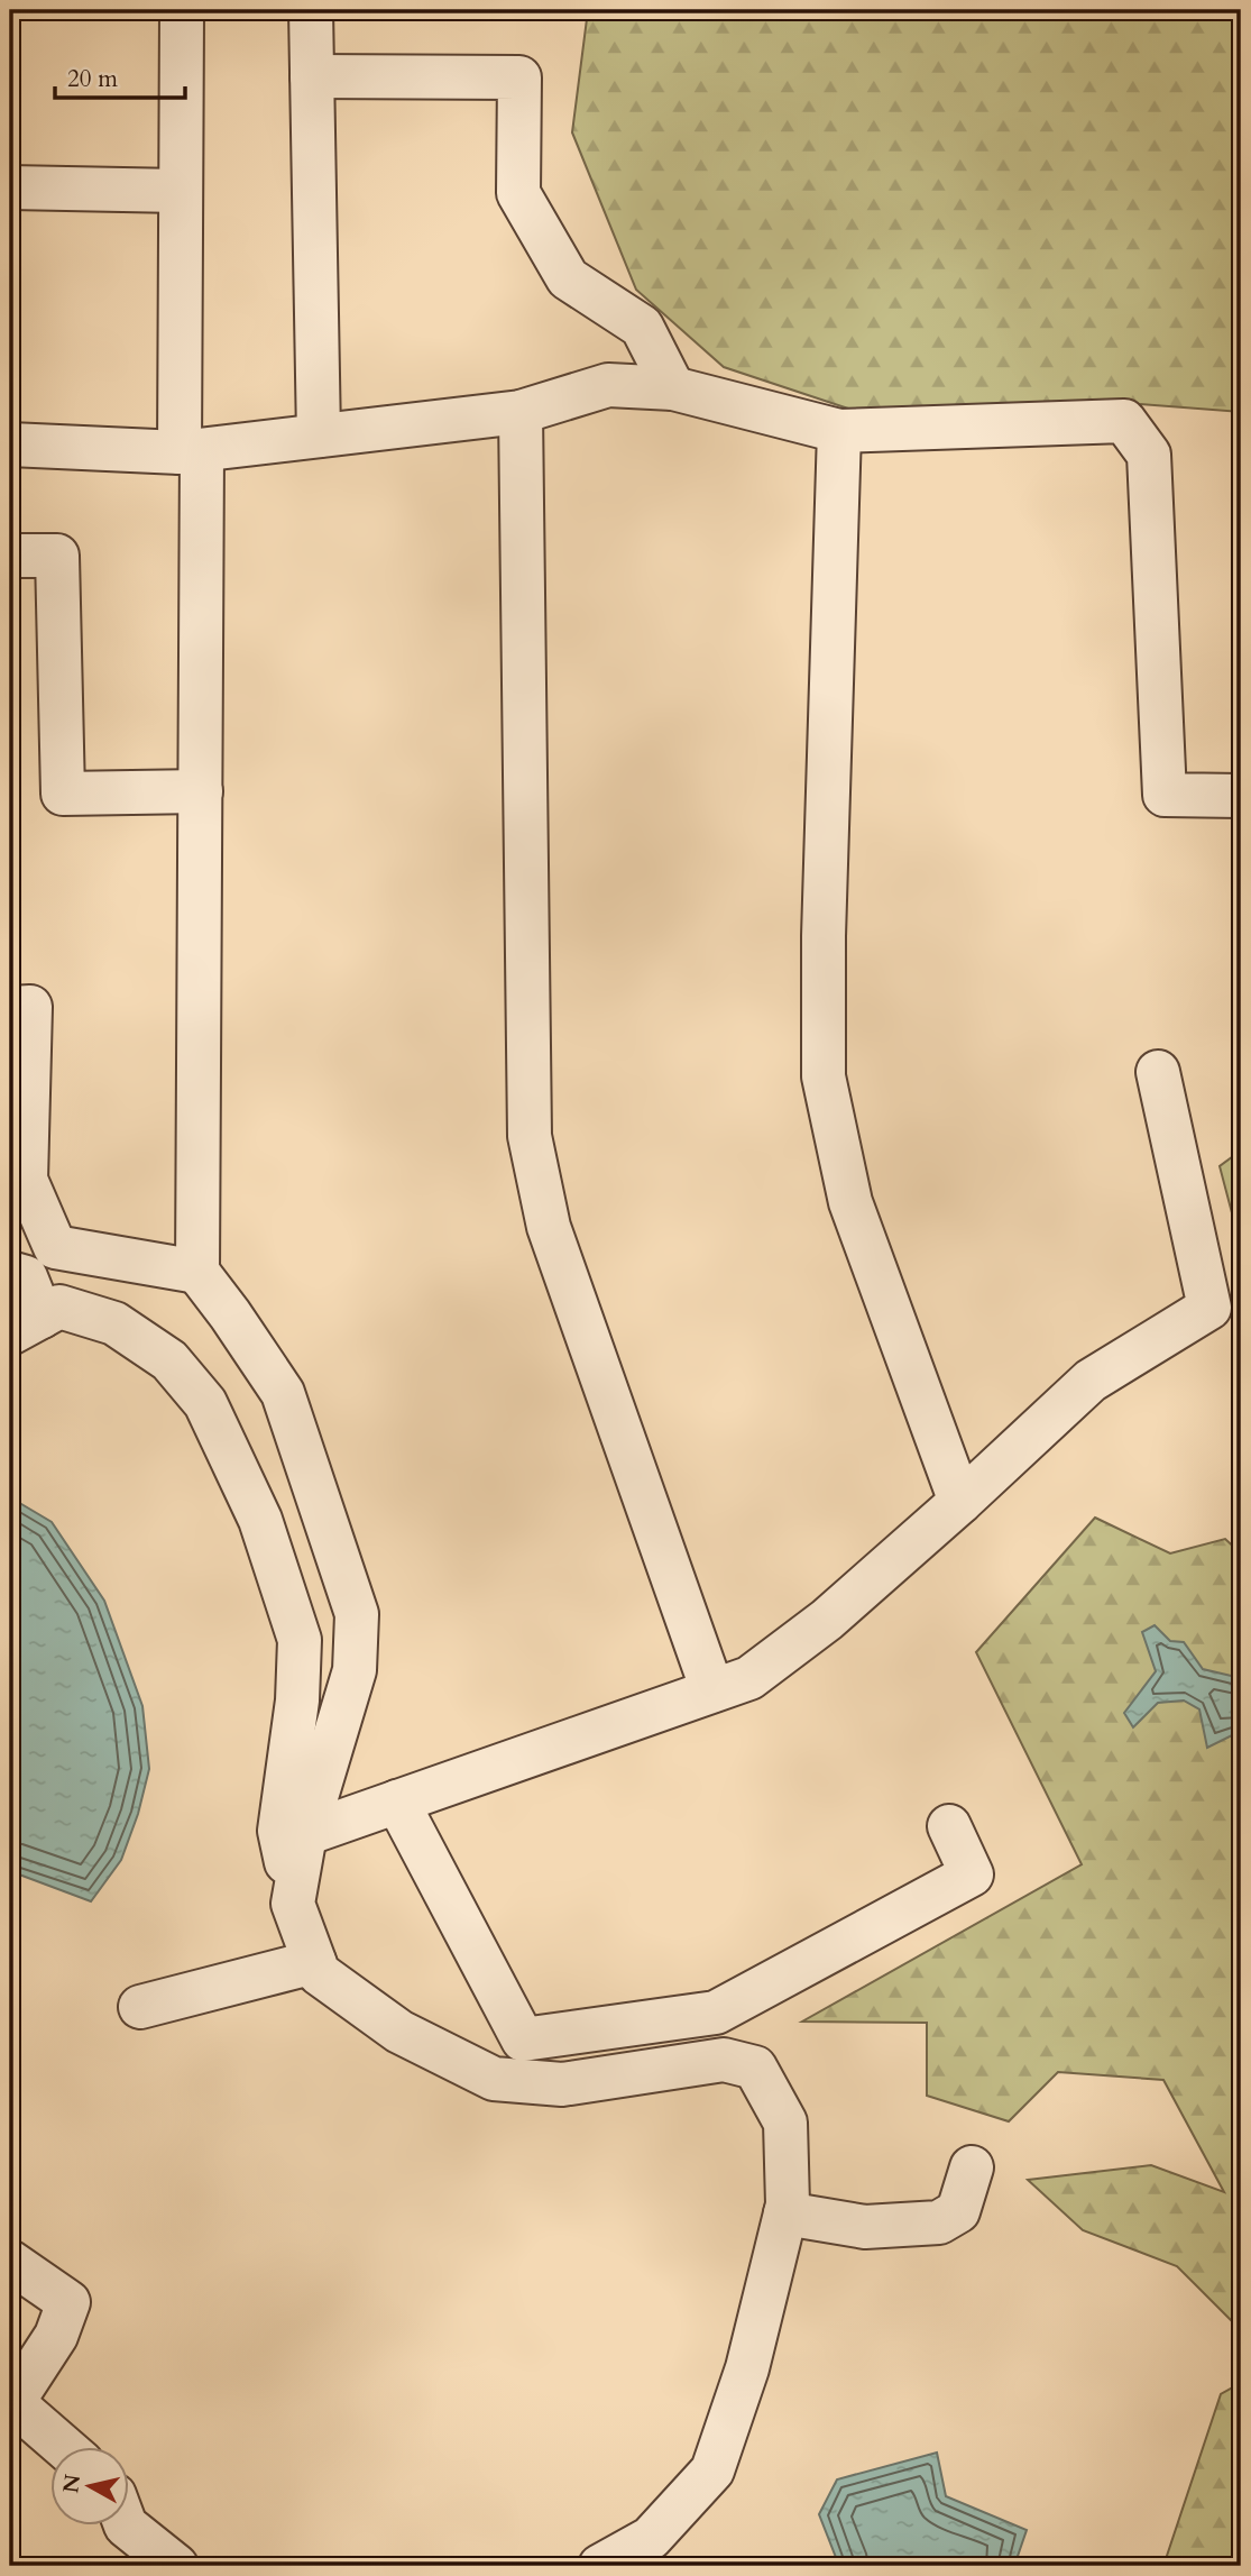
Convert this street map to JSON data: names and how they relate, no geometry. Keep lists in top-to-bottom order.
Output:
{
  "scale_bar": "20 m",
  "north": "left"
}
